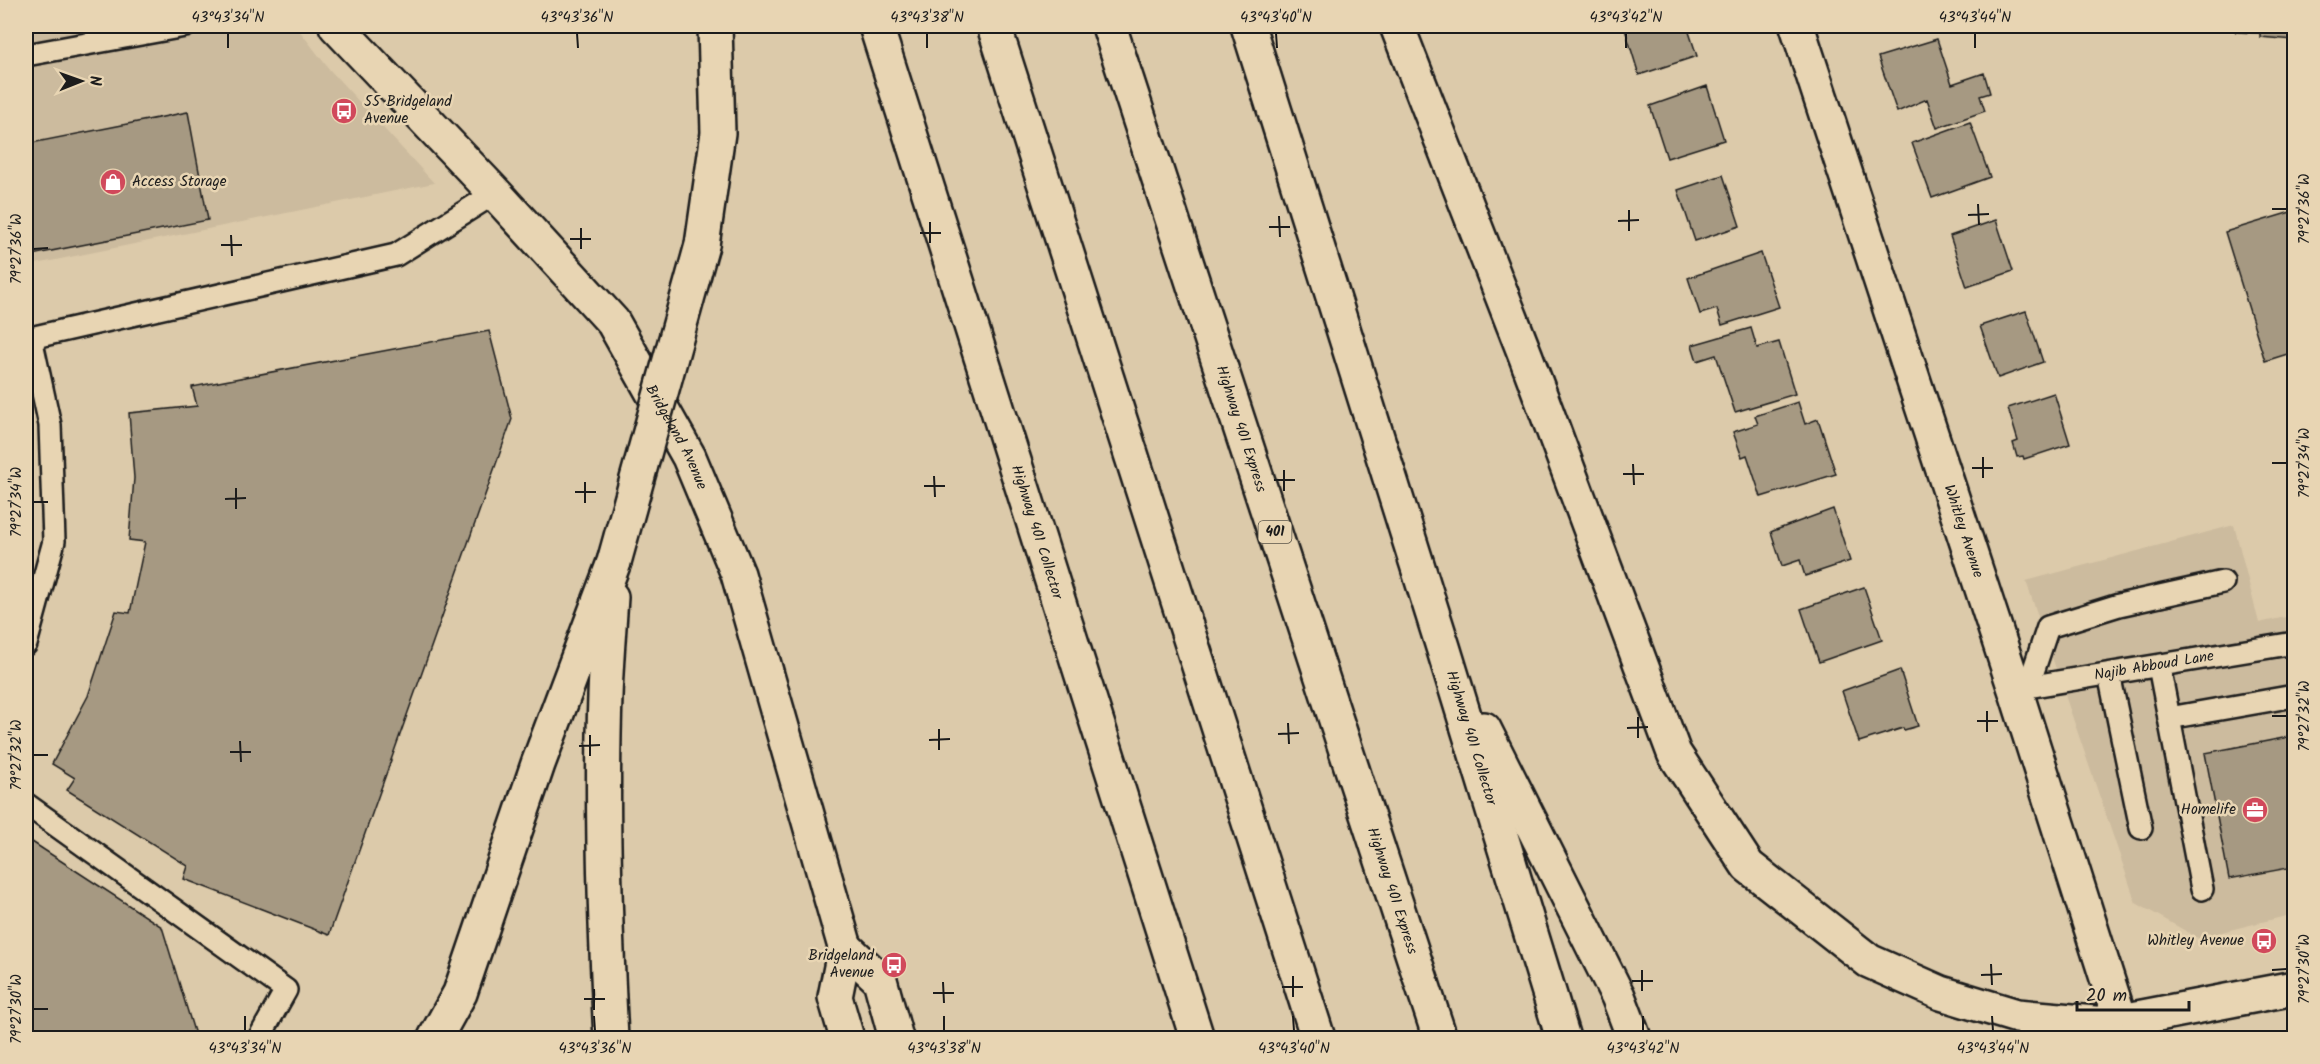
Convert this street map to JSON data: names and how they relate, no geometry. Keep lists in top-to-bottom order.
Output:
{
  "streets": {
    "main road": [
      "Highway 401 Express",
      "Bridgeland Avenue",
      "Whitley Avenue",
      "Highway 401 Collector",
      "401"
    ],
    "lane": ["Najib Abboud Lane"]
  },
  "crossings": [
    ["Whitley Avenue", "Najib Abboud Lane"]
  ],
  "places": {
    "bus stop": ["55 Bridgeland Avenue", "Whitley Avenue", "Bridgeland Avenue"],
    "shop": ["Access Storage"],
    "office": ["Homelife"]
  },
  "scale_bar": "20 m",
  "north": "right",
  "coordinates": [
    "43°43'34\"N",
    "43°43'36\"N",
    "43°43'38\"N",
    "43°43'40\"N",
    "43°43'42\"N",
    "43°43'44\"N",
    "79°27'36\"W",
    "79°27'34\"W",
    "79°27'32\"W",
    "79°27'30\"W"
  ]
}
